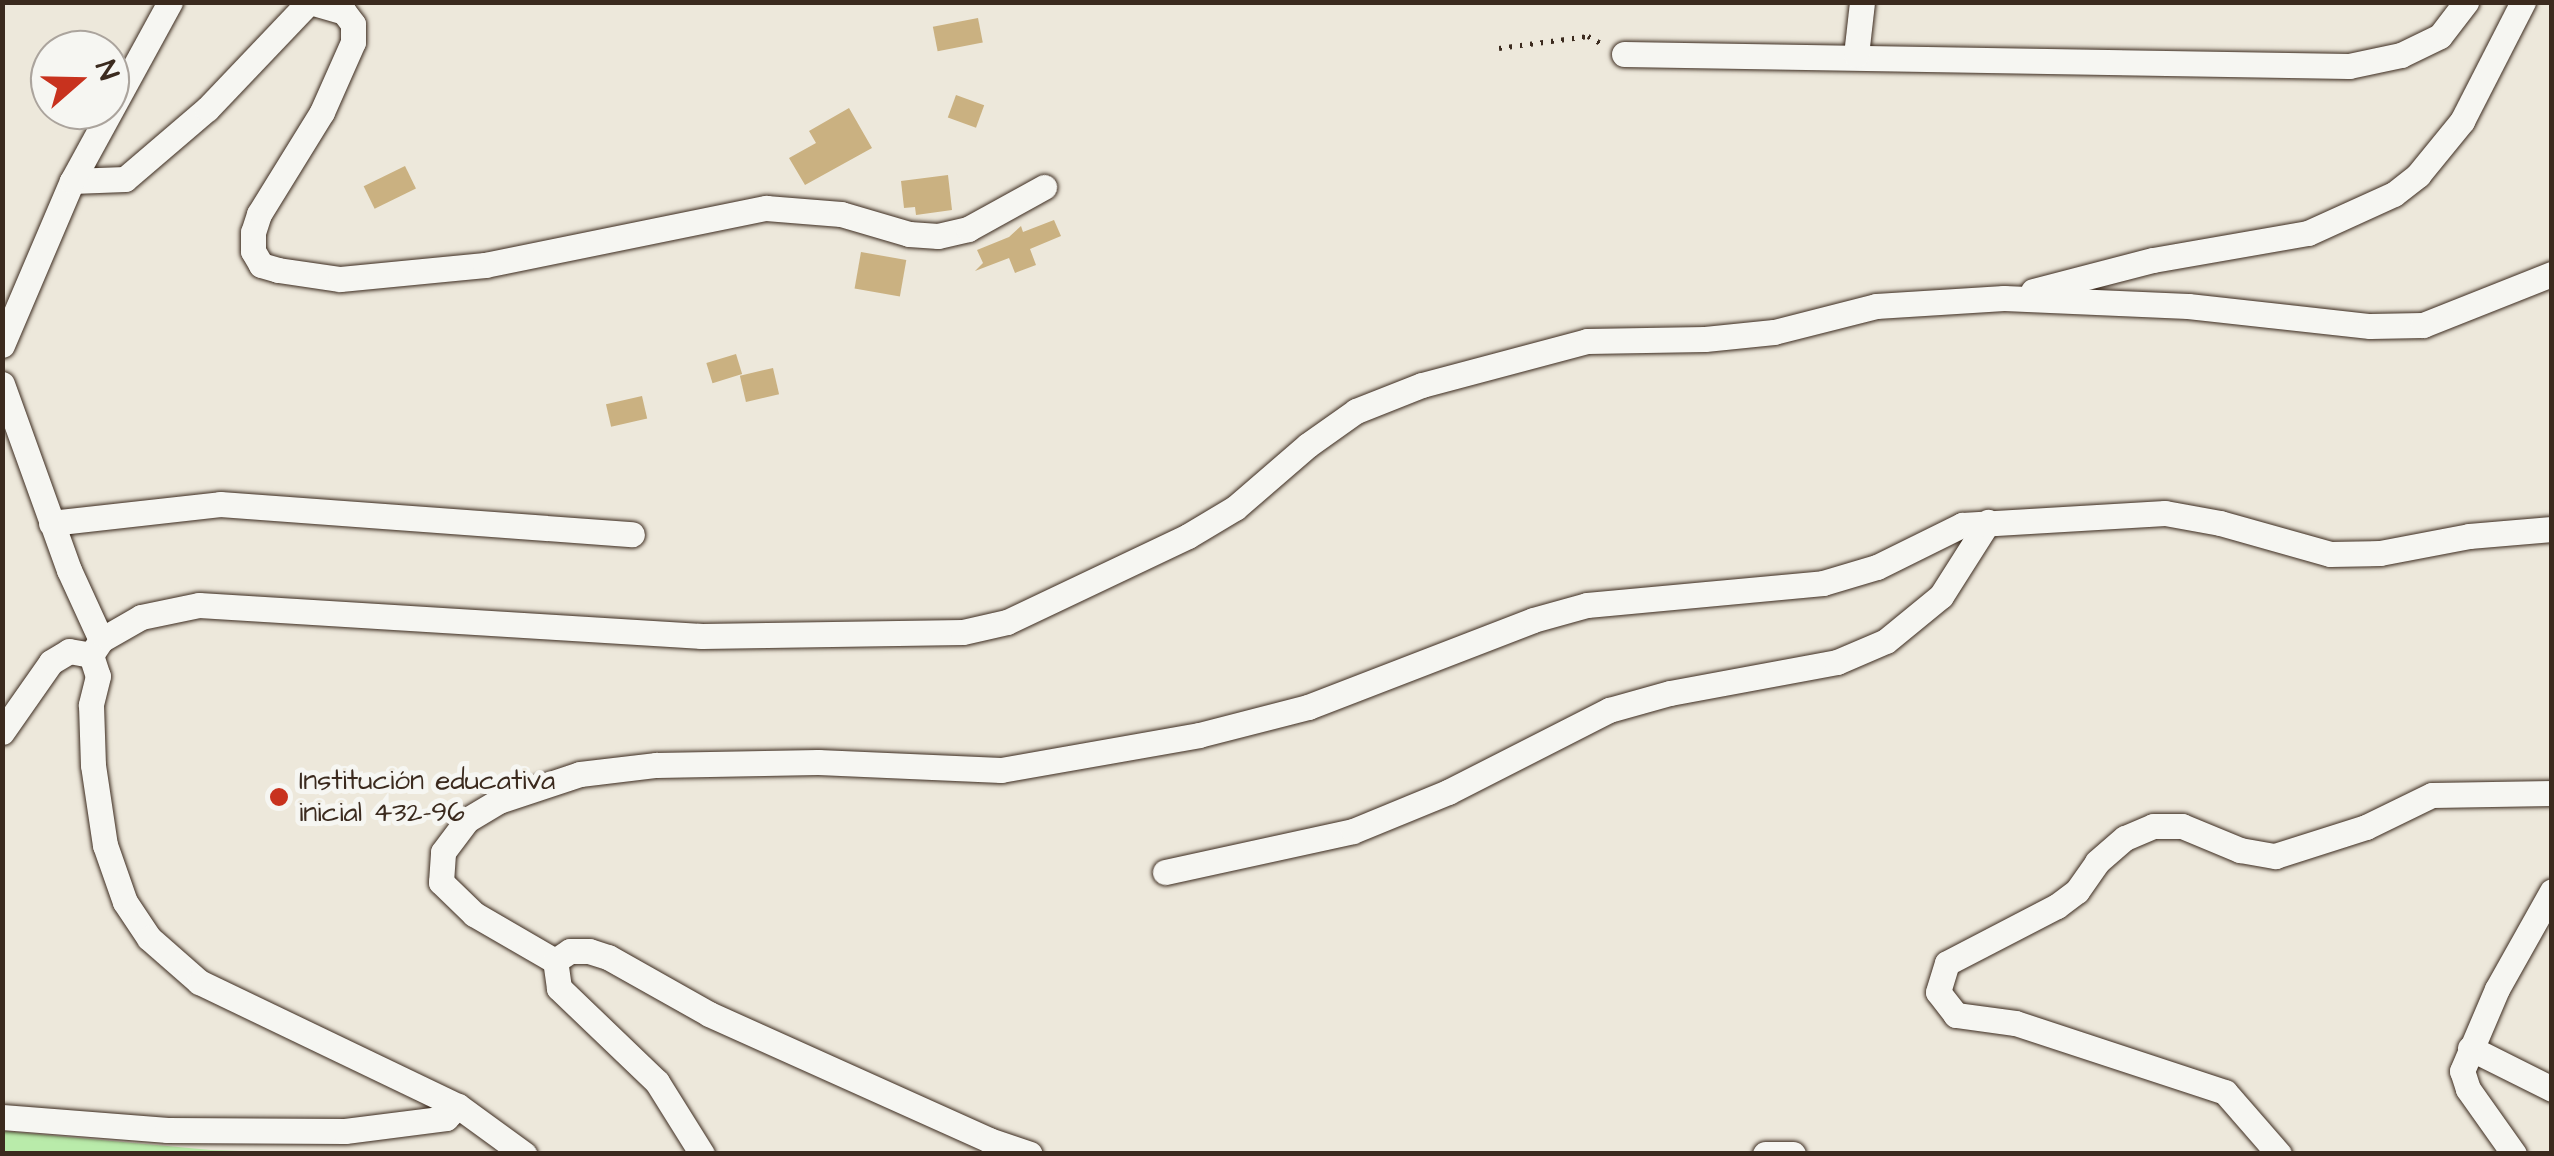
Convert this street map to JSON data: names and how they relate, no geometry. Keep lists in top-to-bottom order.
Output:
{
  "places": ["Institución educativa inicial 432-96"],
  "north": "right"
}
